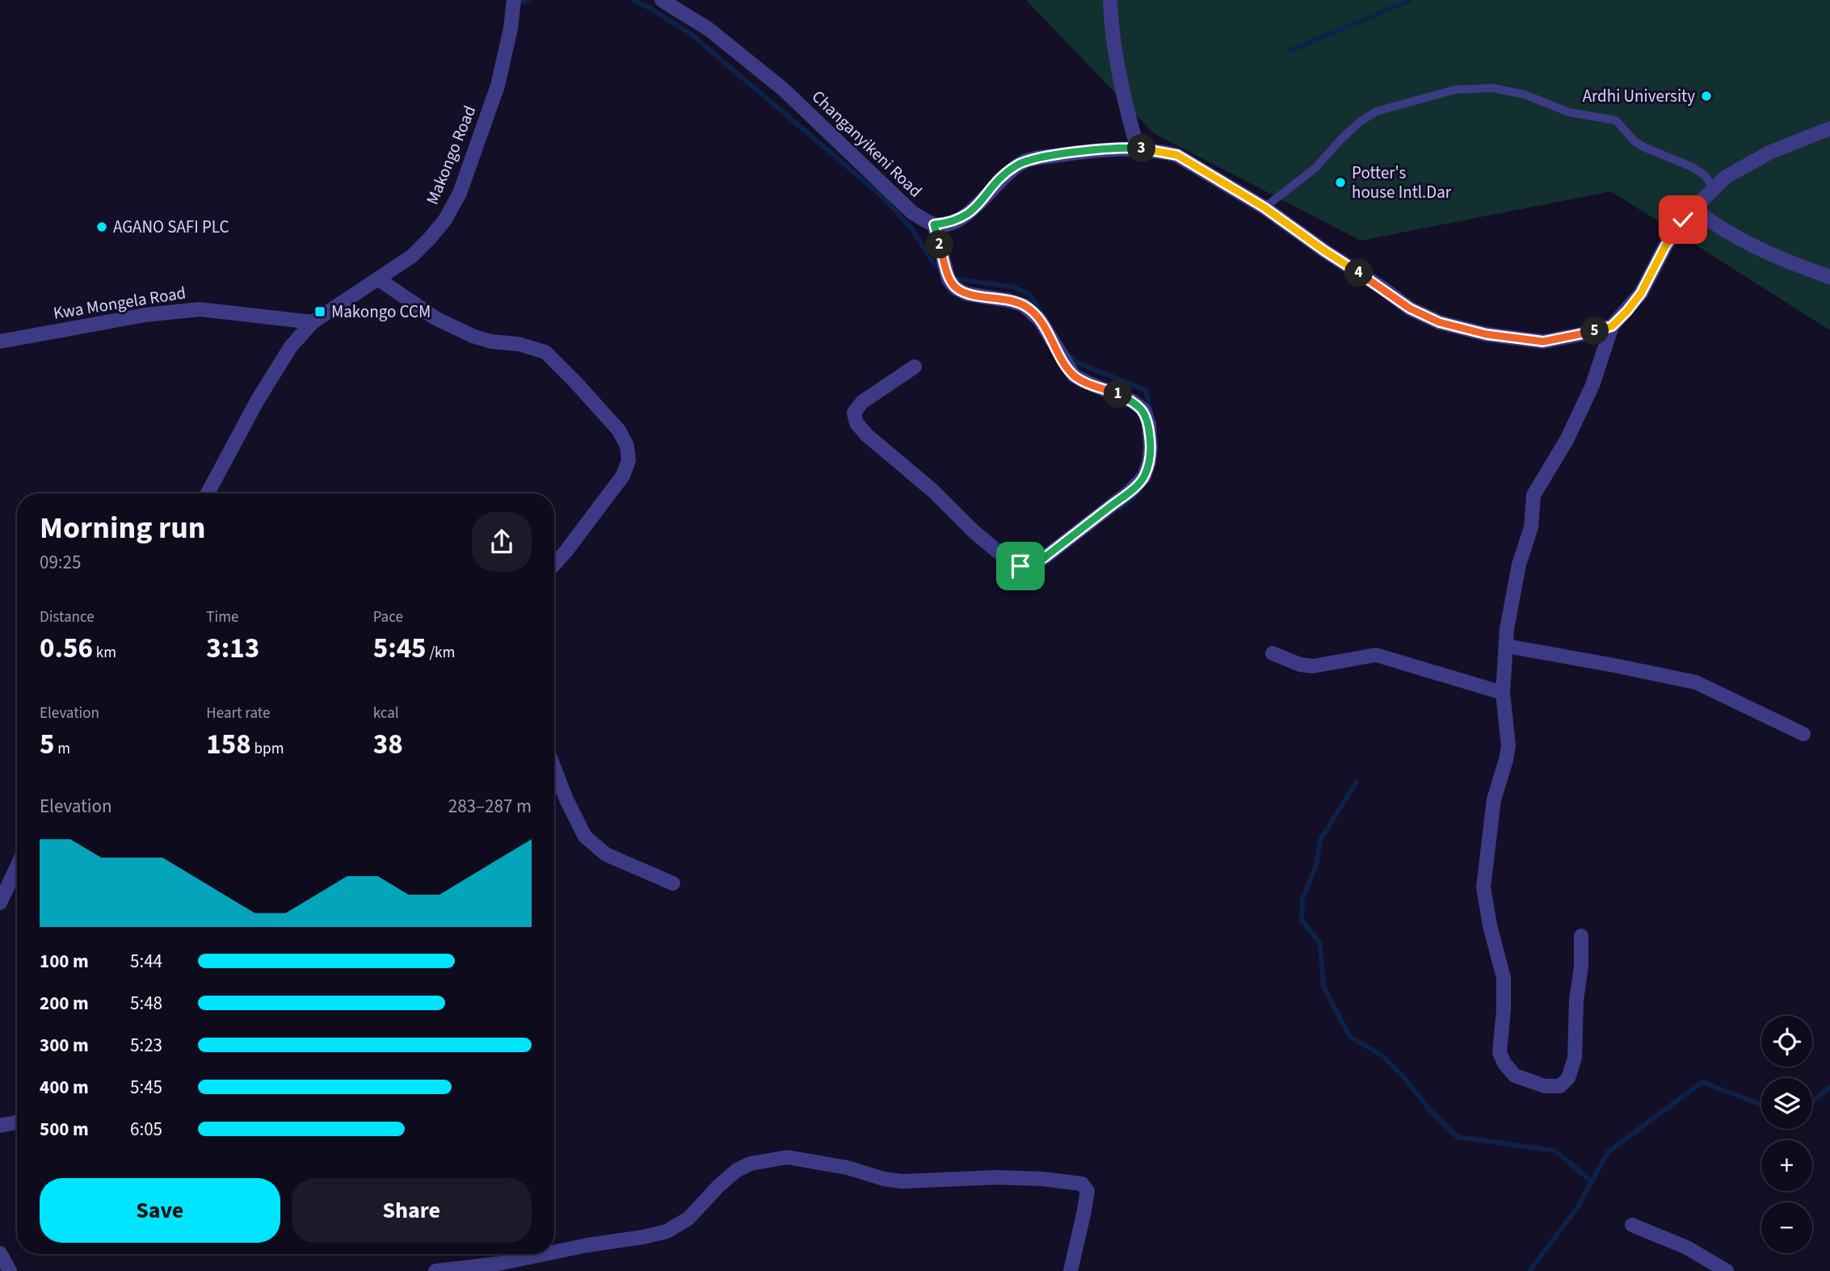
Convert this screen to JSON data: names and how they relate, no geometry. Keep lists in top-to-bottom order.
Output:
{
  "streets": {
    "street": ["Changanyikeni Road", "Makongo Road", "Kwa Mongela Road"]
  },
  "crossings": [
    ["Makongo Road", "Kwa Mongela Road"]
  ],
  "places": {
    "other": ["Ardhi University", "Potter's house Intl.Dar", "AGANO SAFI PLC"],
    "transit": ["Makongo CCM"]
  },
  "page": {
    "pins": [
      "3",
      "2",
      "4",
      "5",
      "1"
    ],
    "heading": ["Morning run", "09:25"],
    "stats": [
      ["Distance", "0.56 km"],
      ["Time", "3:13"],
      ["Pace", "5:45 /km"],
      ["Elevation", "5 m"],
      ["Heart rate", "158 bpm"],
      ["kcal", "38"]
    ],
    "chart": ["Elevation", "283–287 m"],
    "list": [
      {
        "name": "100 m",
        "note": "5:44"
      },
      {
        "name": "200 m",
        "note": "5:48"
      },
      {
        "name": "300 m",
        "note": "5:23"
      },
      {
        "name": "400 m",
        "note": "5:45"
      },
      {
        "name": "500 m",
        "note": "6:05"
      }
    ],
    "map_buttons": ["+", "−"],
    "buttons": ["Save", "Share"]
  }
}
